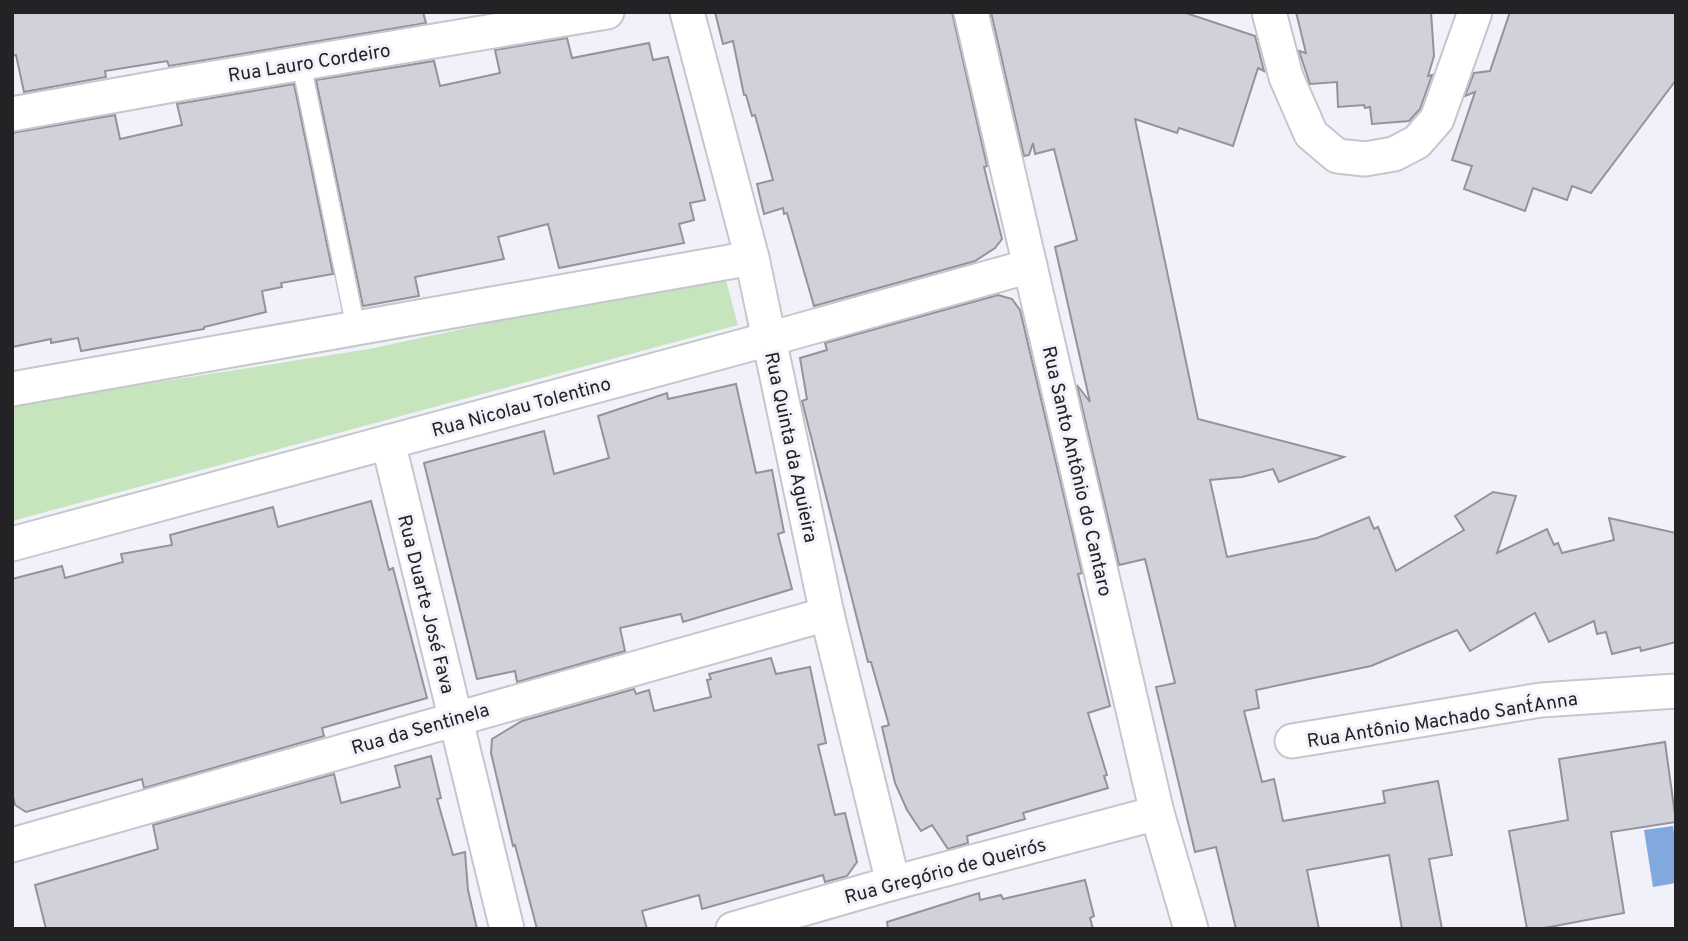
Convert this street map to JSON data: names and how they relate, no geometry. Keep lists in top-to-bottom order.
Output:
{
  "streets": {
    "street": [
      "Rua Lauro Cordeiro",
      "Rua Nicolau Tolentino",
      "Rua Quinta da Aguieira",
      "Rua Santo Antônio do Cantaro",
      "Rua Duarte José Fava",
      "Rua Antônio Machado Sant´Anna",
      "Rua da Sentinela",
      "Rua Gregório de Queirós"
    ]
  },
  "crossings": [
    ["Rua Nicolau Tolentino", "Rua Quinta da Aguieira"],
    ["Rua Nicolau Tolentino", "Rua Santo Antônio do Cantaro"],
    ["Rua Nicolau Tolentino", "Rua Duarte José Fava"],
    ["Rua Quinta da Aguieira", "Rua da Sentinela"],
    ["Rua Quinta da Aguieira", "Rua Gregório de Queirós"],
    ["Rua Santo Antônio do Cantaro", "Rua Gregório de Queirós"],
    ["Rua Duarte José Fava", "Rua da Sentinela"]
  ]
}
